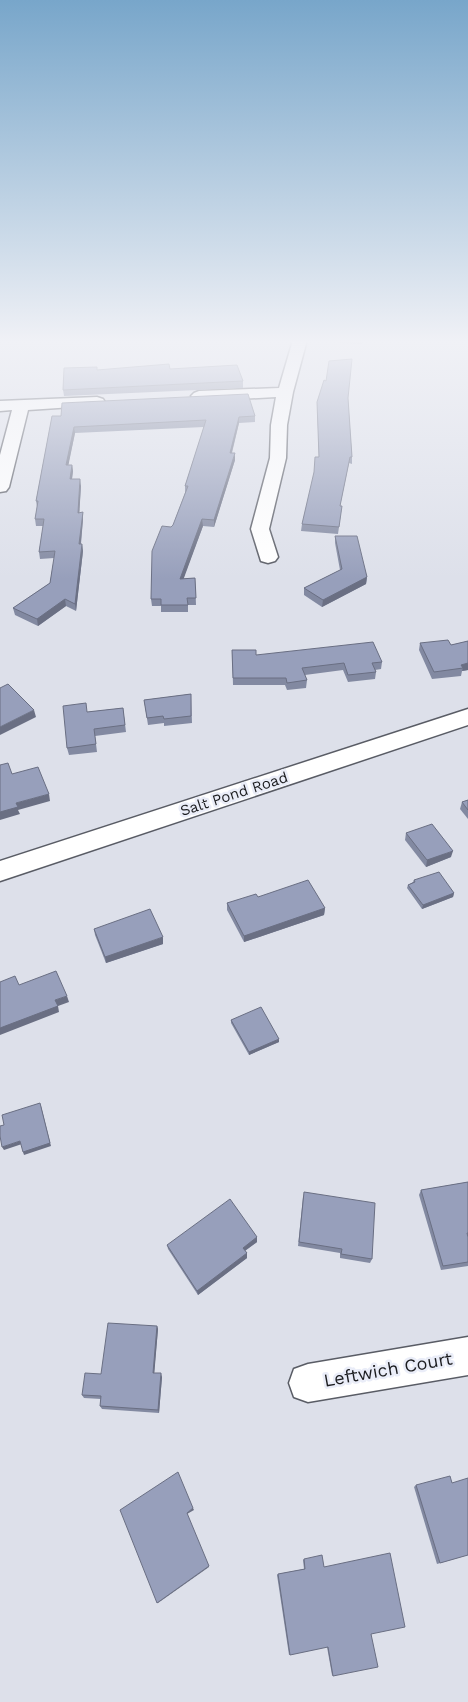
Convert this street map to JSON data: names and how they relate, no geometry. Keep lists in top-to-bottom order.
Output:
{
  "streets": {
    "street": ["Salt Pond Road", "Leftwich Court"]
  }
}
